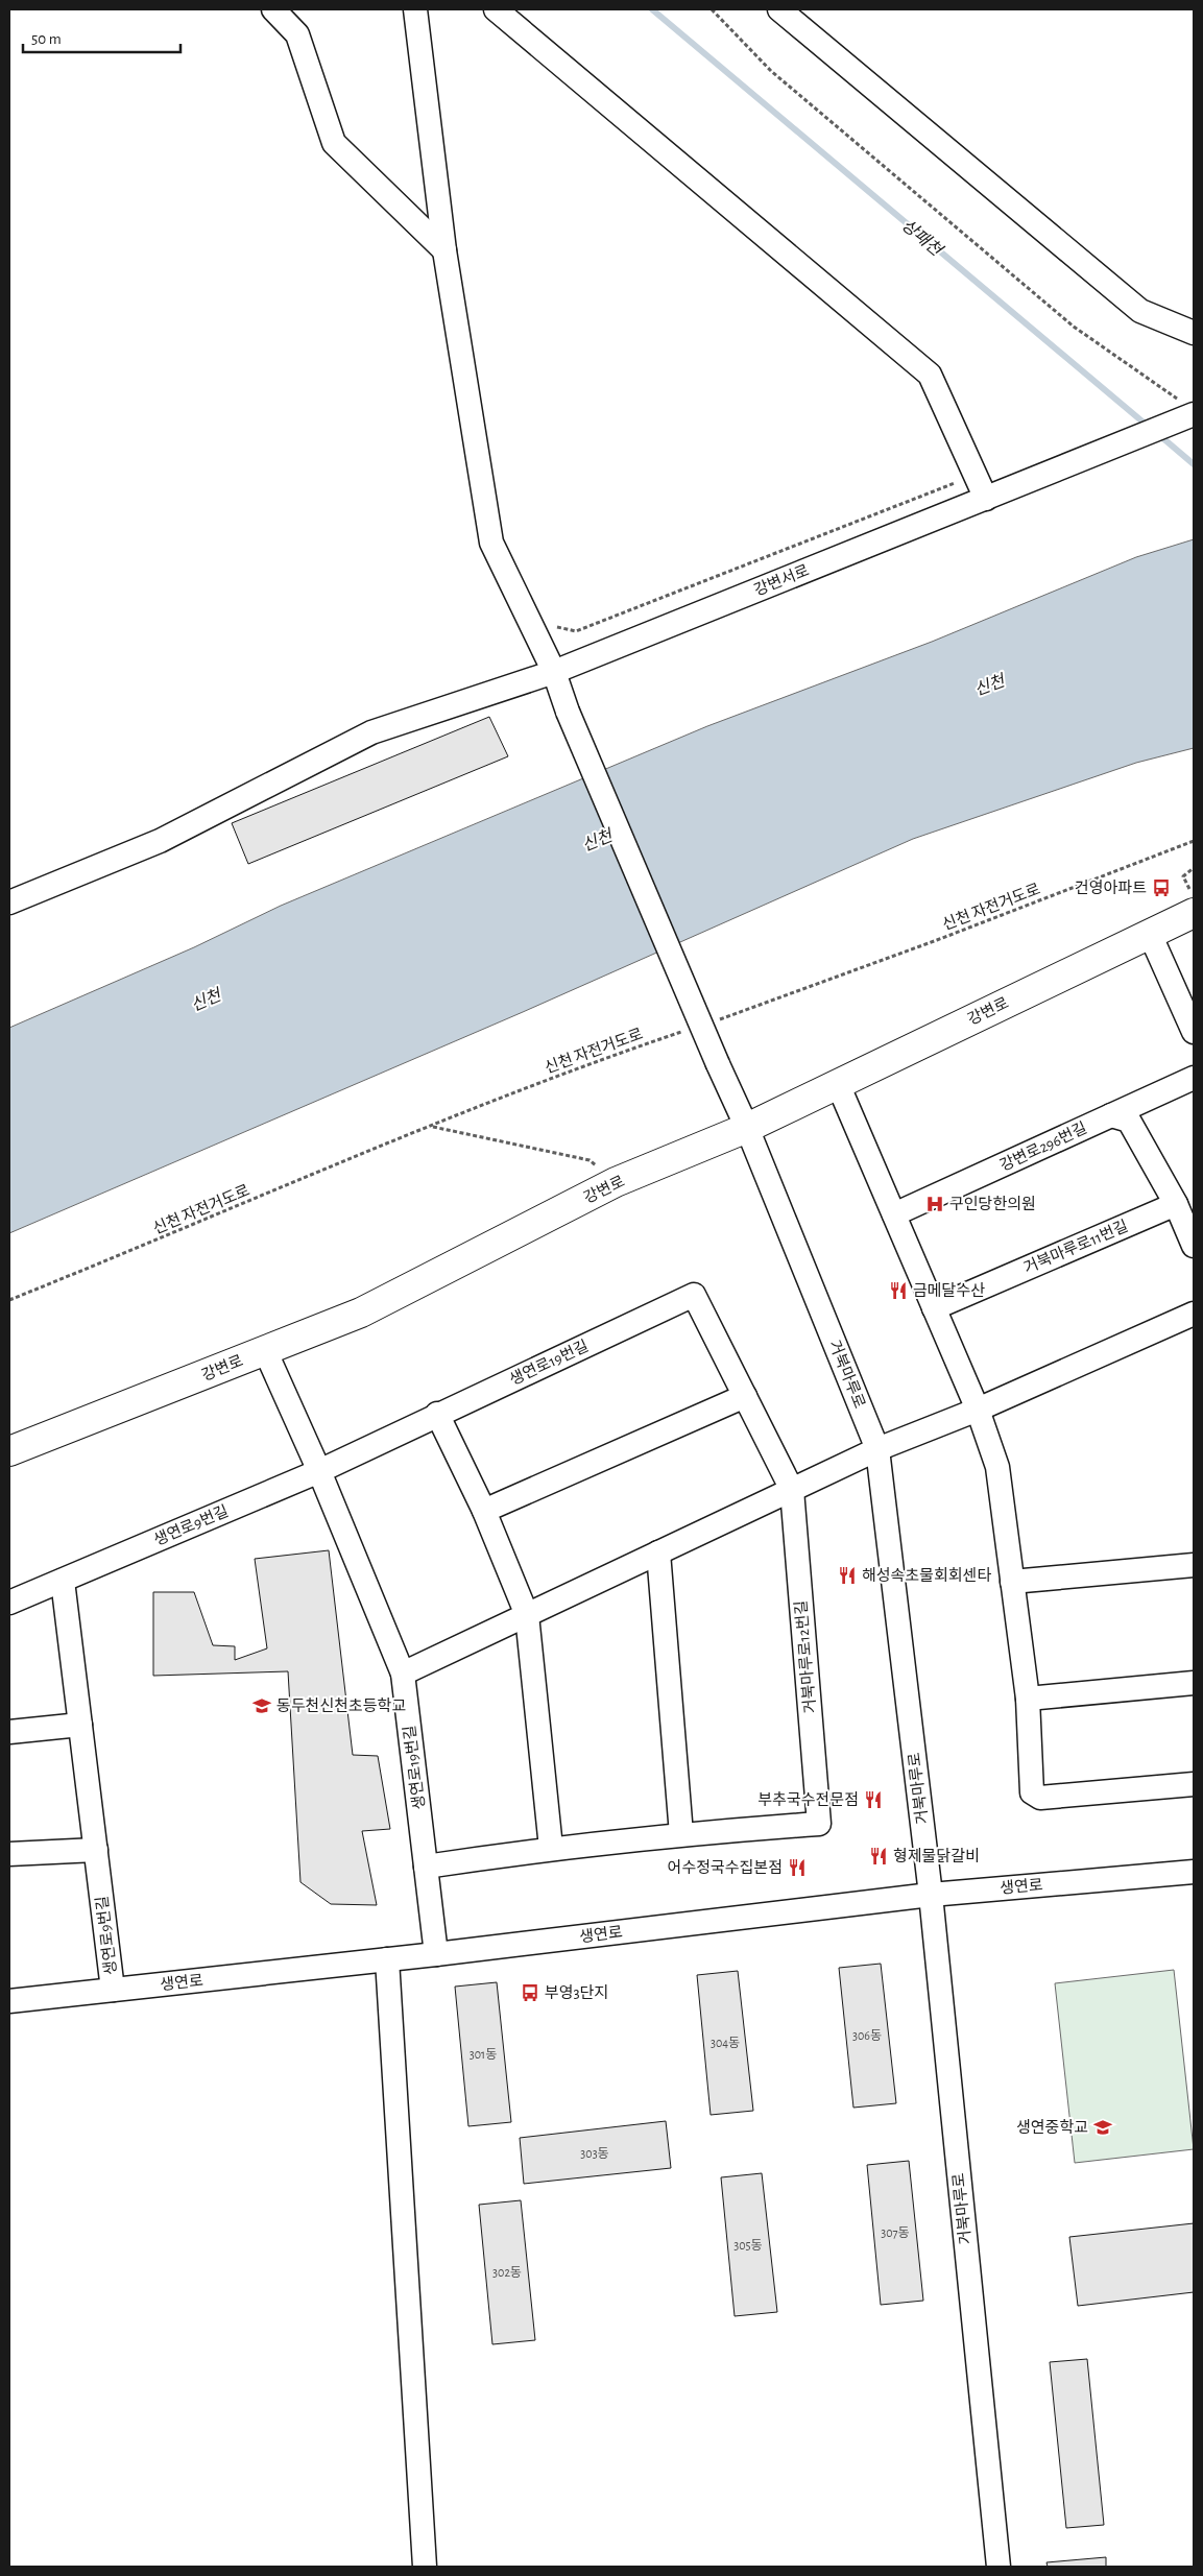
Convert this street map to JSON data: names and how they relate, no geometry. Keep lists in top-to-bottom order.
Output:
{
  "streets": {
    "main road": ["강변로"],
    "street": [
      "강변서로",
      "강변로296번길",
      "거북마루로11번길",
      "생연로19번길",
      "거북마루로",
      "생연로9번길",
      "거북마루로12번길",
      "생연로"
    ],
    "path": ["신천 자전거도로"]
  },
  "crossings": [
    ["강변서로", "거북마루로"],
    ["강변로", "생연로19번길"],
    ["강변로", "거북마루로"],
    ["생연로19번길", "생연로9번길"],
    ["생연로19번길", "거북마루로12번길"],
    ["생연로19번길", "생연로"],
    ["거북마루로", "생연로"],
    ["생연로9번길", "생연로"]
  ],
  "water": ["상패천", "신천"],
  "places": {
    "bus stop": ["건영아파트", "부영3단지"],
    "hospital": ["구인당한의원"],
    "restaurant": [
      "금메달수산",
      "해성속초물회회센타",
      "부추국수전문점",
      "형제물닭갈비",
      "어수정국수집본점"
    ],
    "school or university": ["동두천신천초등학교", "생연중학교"]
  },
  "house_numbers": [
    "306동",
    "304동",
    "301동",
    "303동",
    "307동",
    "305동",
    "302동"
  ],
  "scale_bar": "50 m"
}
